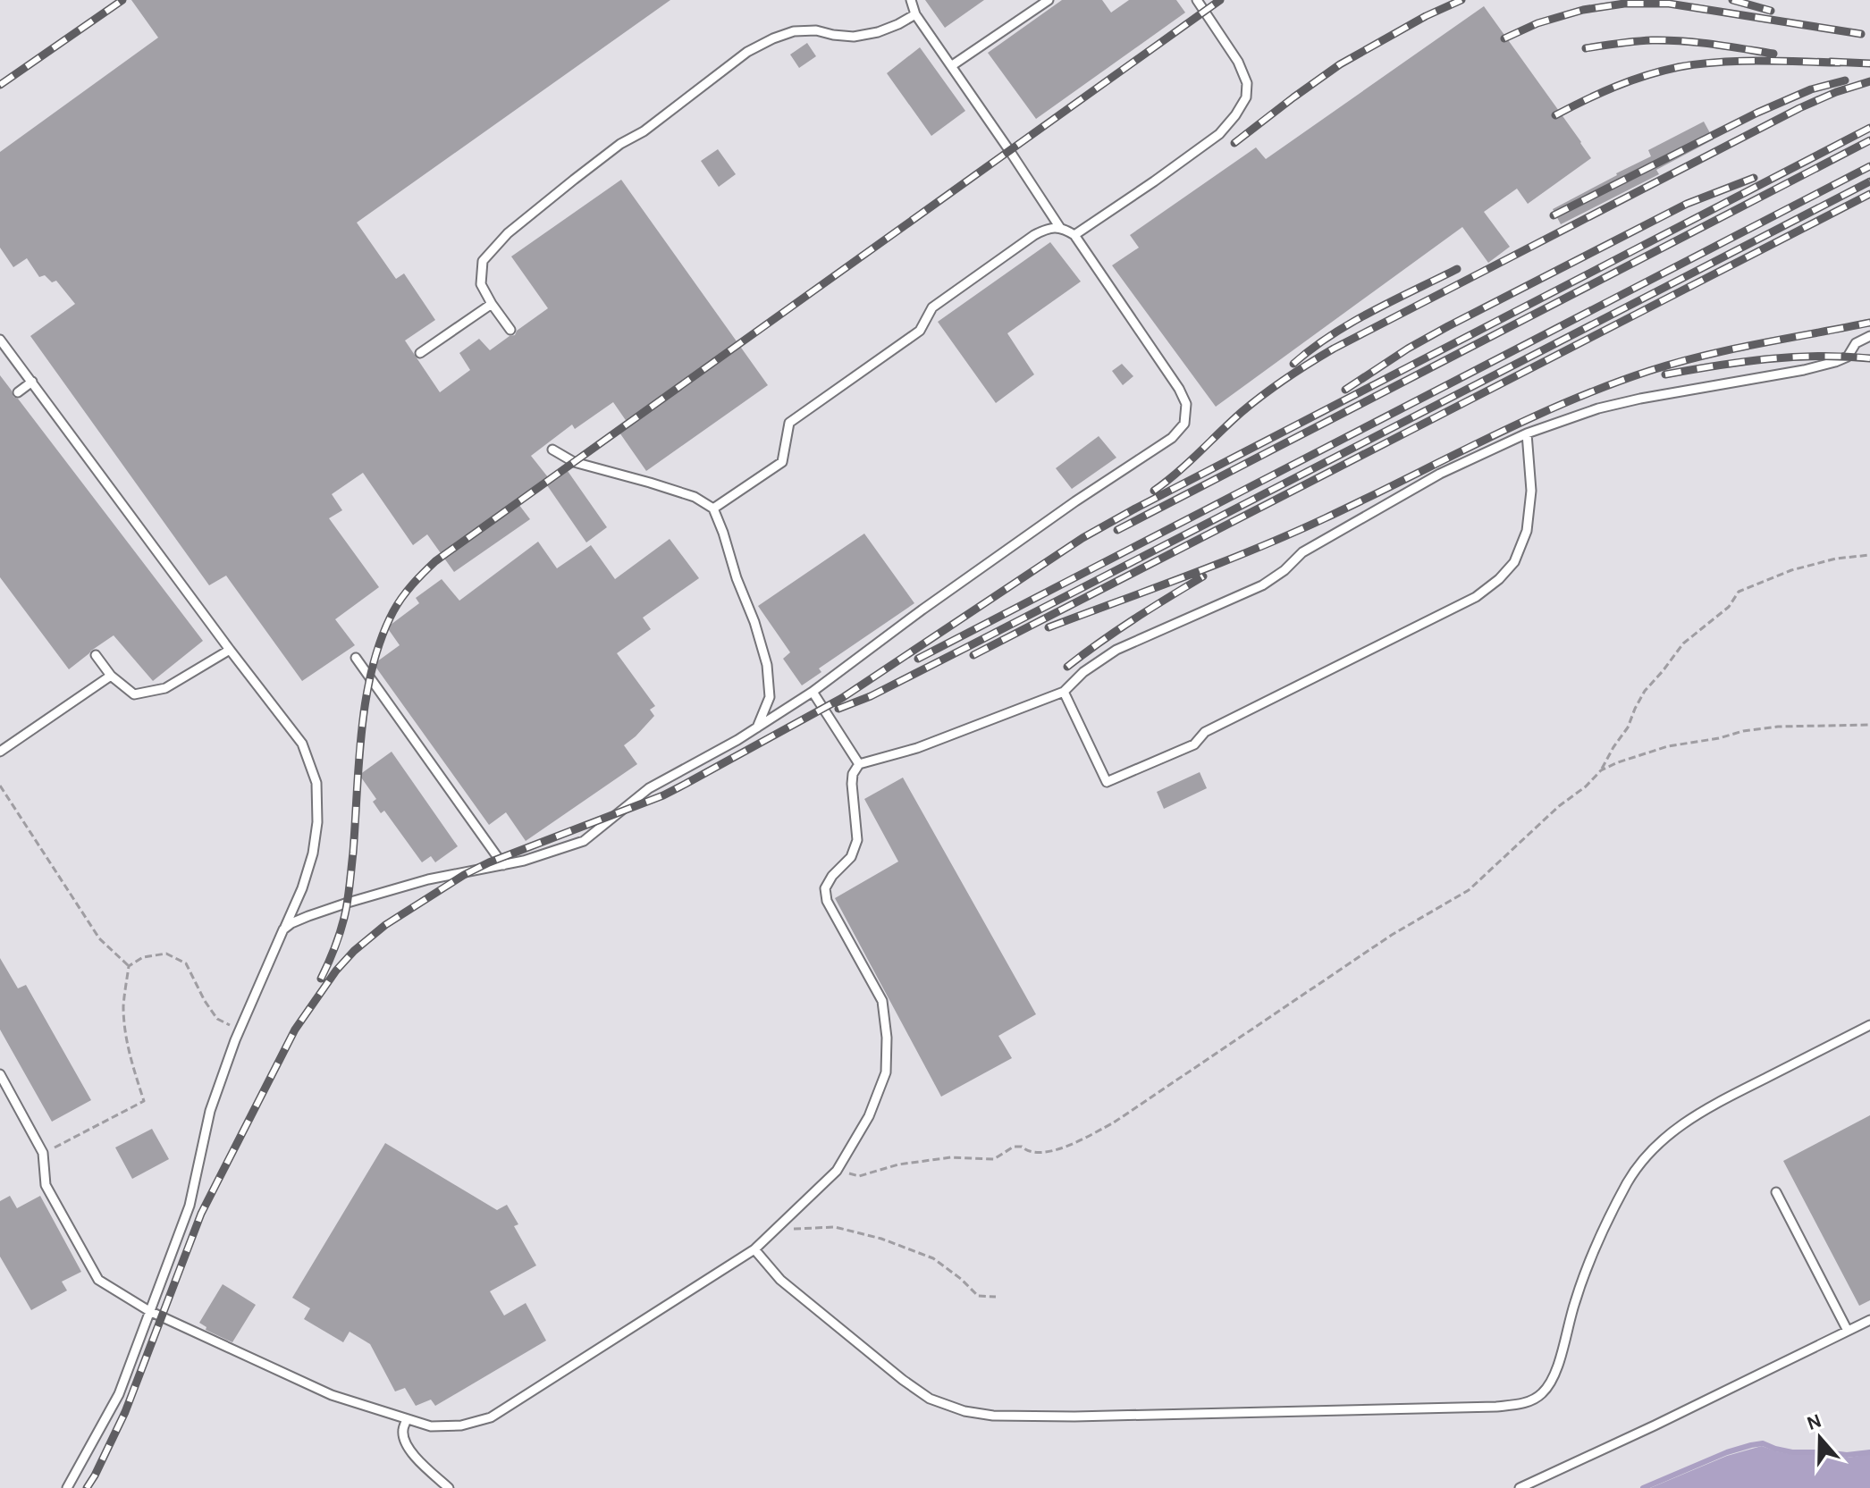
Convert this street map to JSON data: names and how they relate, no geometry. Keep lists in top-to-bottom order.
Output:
{
  "north": "top"
}
